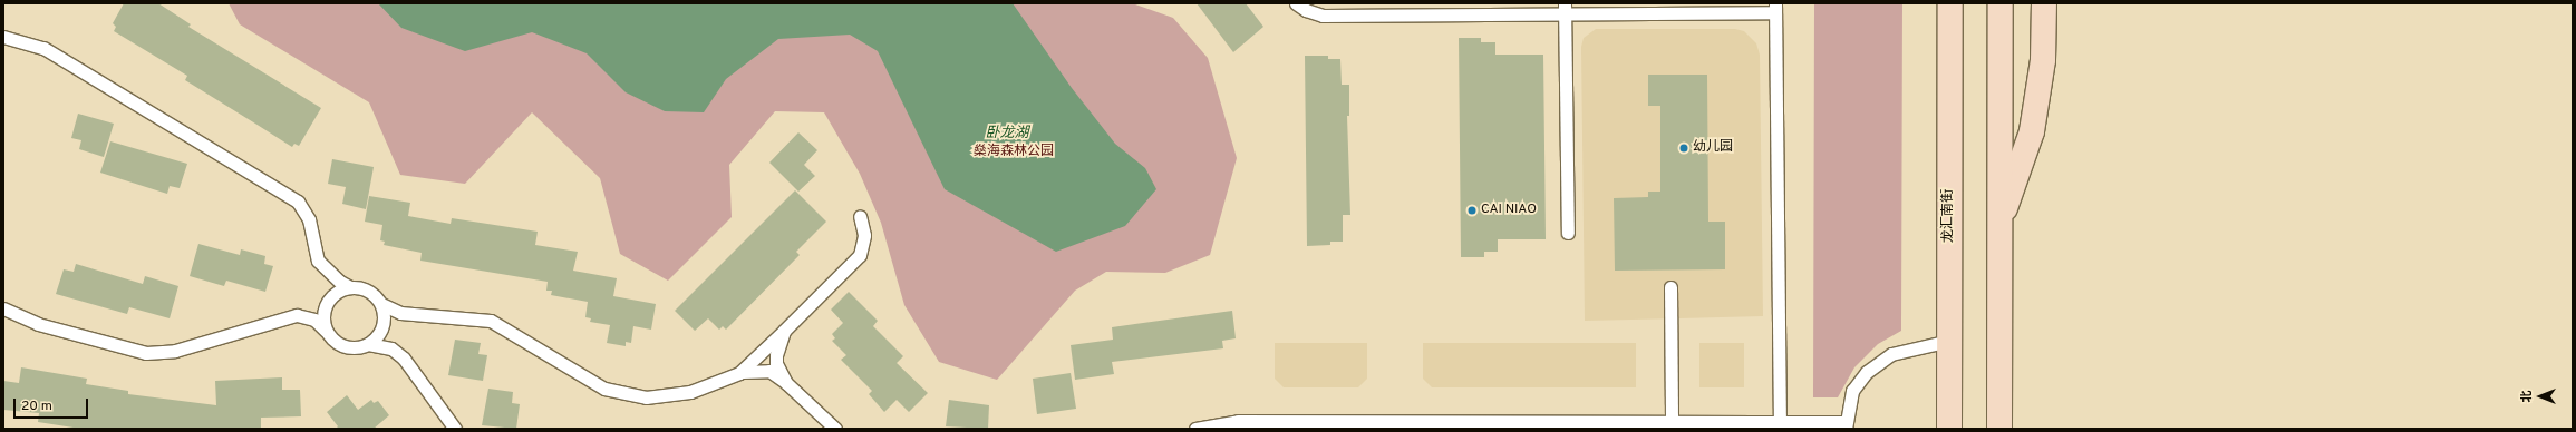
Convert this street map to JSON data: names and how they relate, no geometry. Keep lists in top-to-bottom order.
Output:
{
  "streets": {
    "main road": ["龙汇南街"]
  },
  "water": ["卧龙湖"],
  "parks": ["燊海森林公园"],
  "places": ["幼儿园", "CAI NIAO"],
  "scale_bar": "20 m",
  "north": "left"
}
